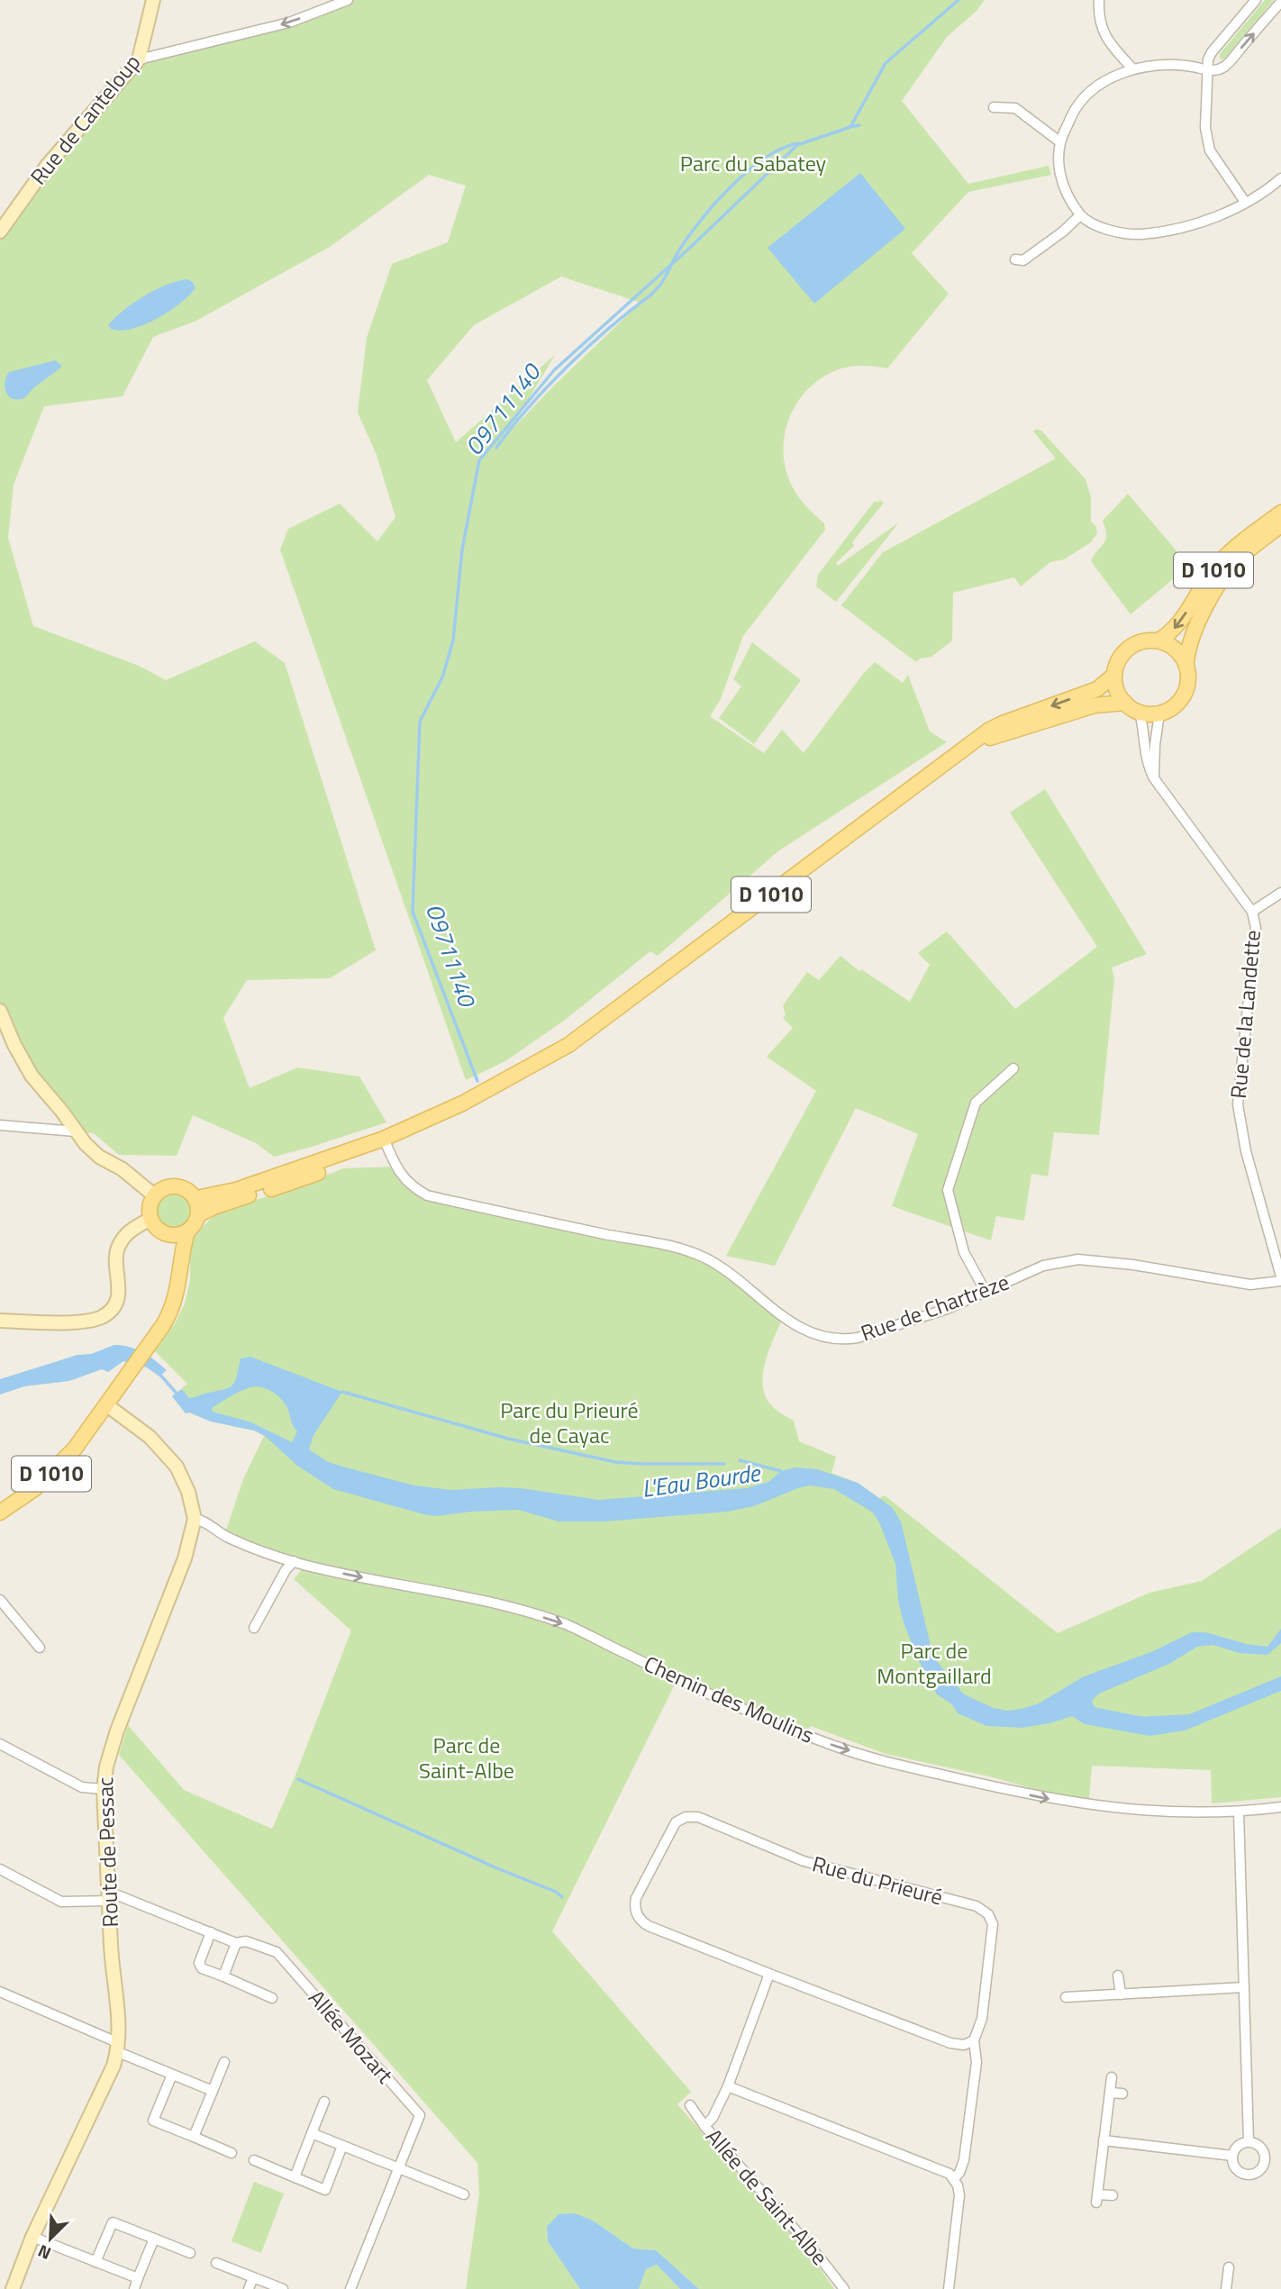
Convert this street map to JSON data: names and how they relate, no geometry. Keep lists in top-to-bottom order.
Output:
{
  "streets": {
    "main road": ["D 1010"],
    "street": [
      "Rue de Canteloup",
      "Rue de la Landette",
      "Rue de Chartrèze",
      "Chemin des Moulins",
      "Route de Pessac",
      "Rue du Prieuré",
      "Allée Mozart",
      "Allée de Saint-Albe"
    ]
  },
  "crossings": [
    ["D 1010", "Rue de la Landette"],
    ["D 1010", "Rue de Chartrèze"],
    ["D 1010", "Route de Pessac"],
    ["Rue de la Landette", "Rue de Chartrèze"],
    ["Chemin des Moulins", "Route de Pessac"],
    ["Route de Pessac", "Allée Mozart"]
  ],
  "one_way": ["Chemin des Moulins"],
  "water": ["O9711140", "L'Eau Bourde"],
  "parks": [
    "Parc du Sabatey",
    "Parc du Prieuré de Cayac",
    "Parc de Montgaillard",
    "Parc de Saint-Albe"
  ],
  "north": "bottom left"
}
